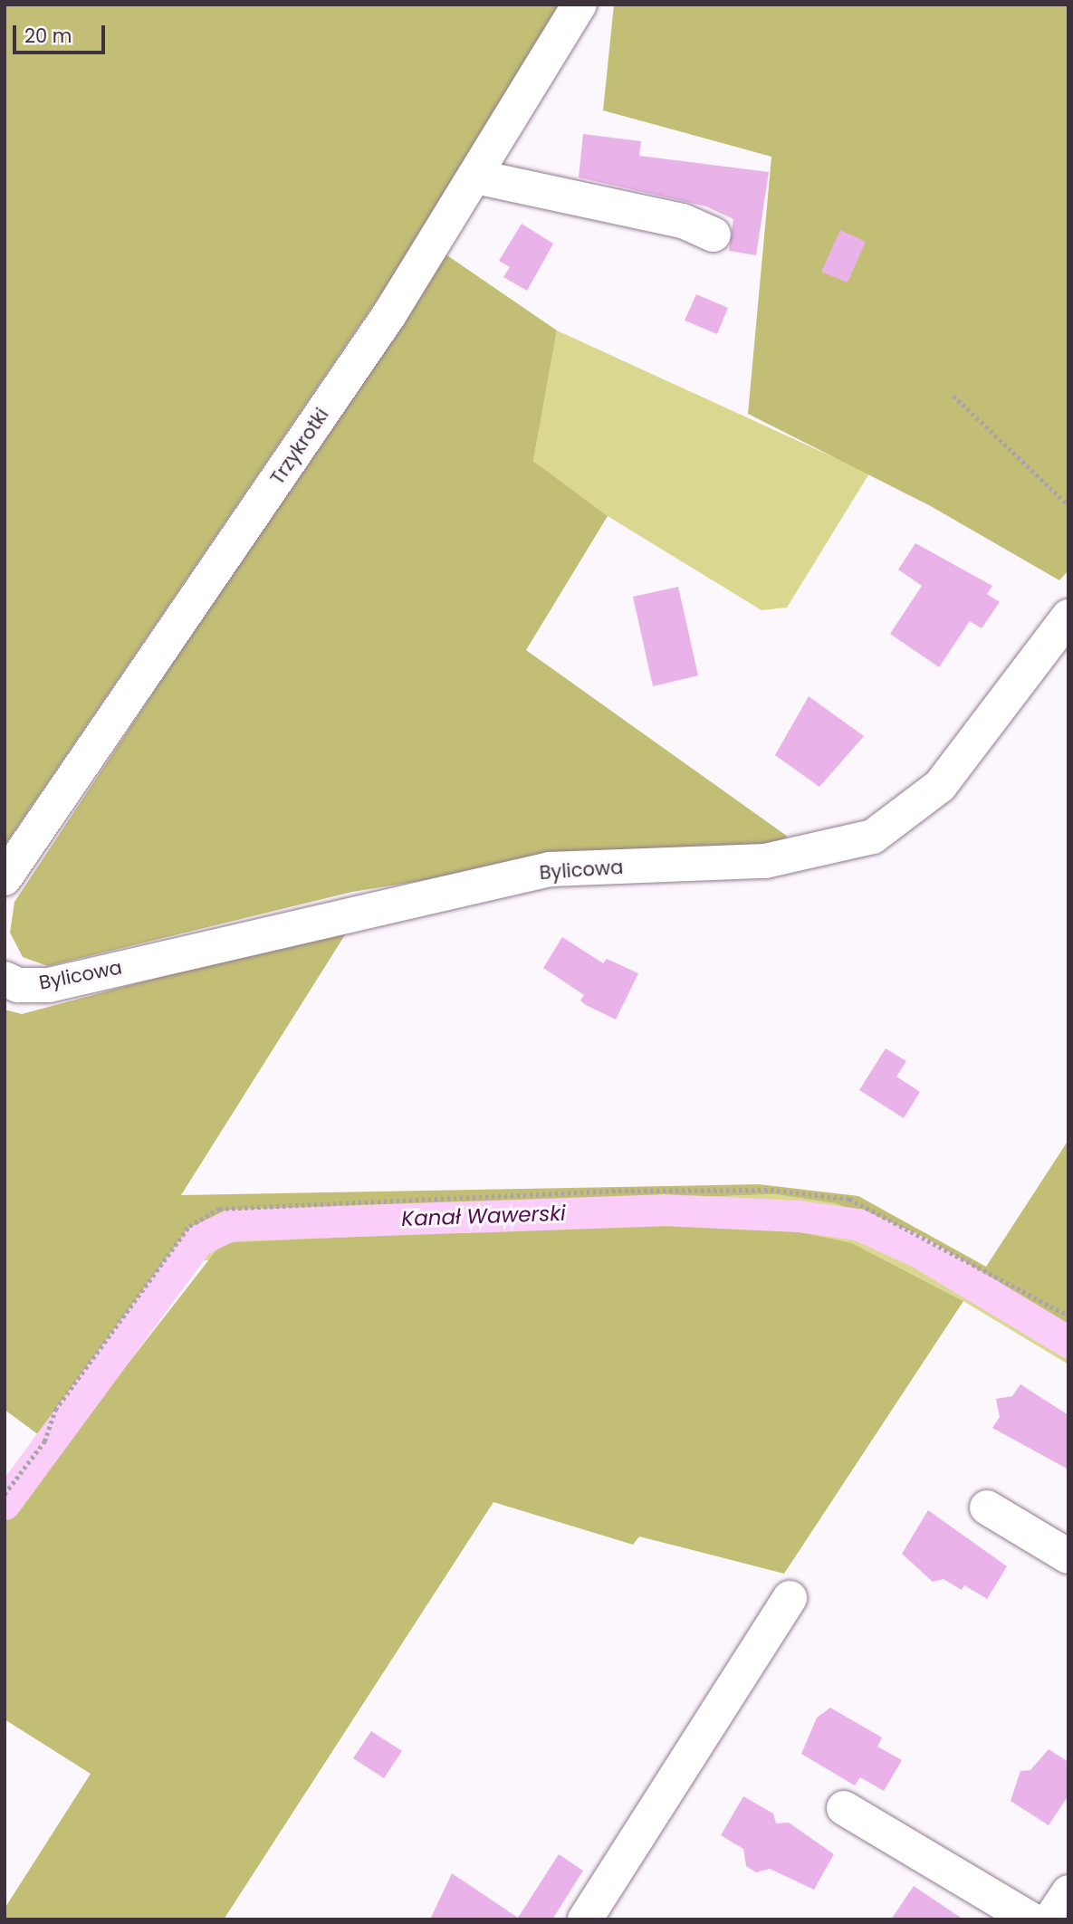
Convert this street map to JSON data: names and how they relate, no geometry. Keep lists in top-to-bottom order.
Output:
{
  "streets": {
    "street": ["Trzykrotki", "Bylicowa"]
  },
  "water": ["Kanał Wawerski"],
  "scale_bar": "20 m"
}
